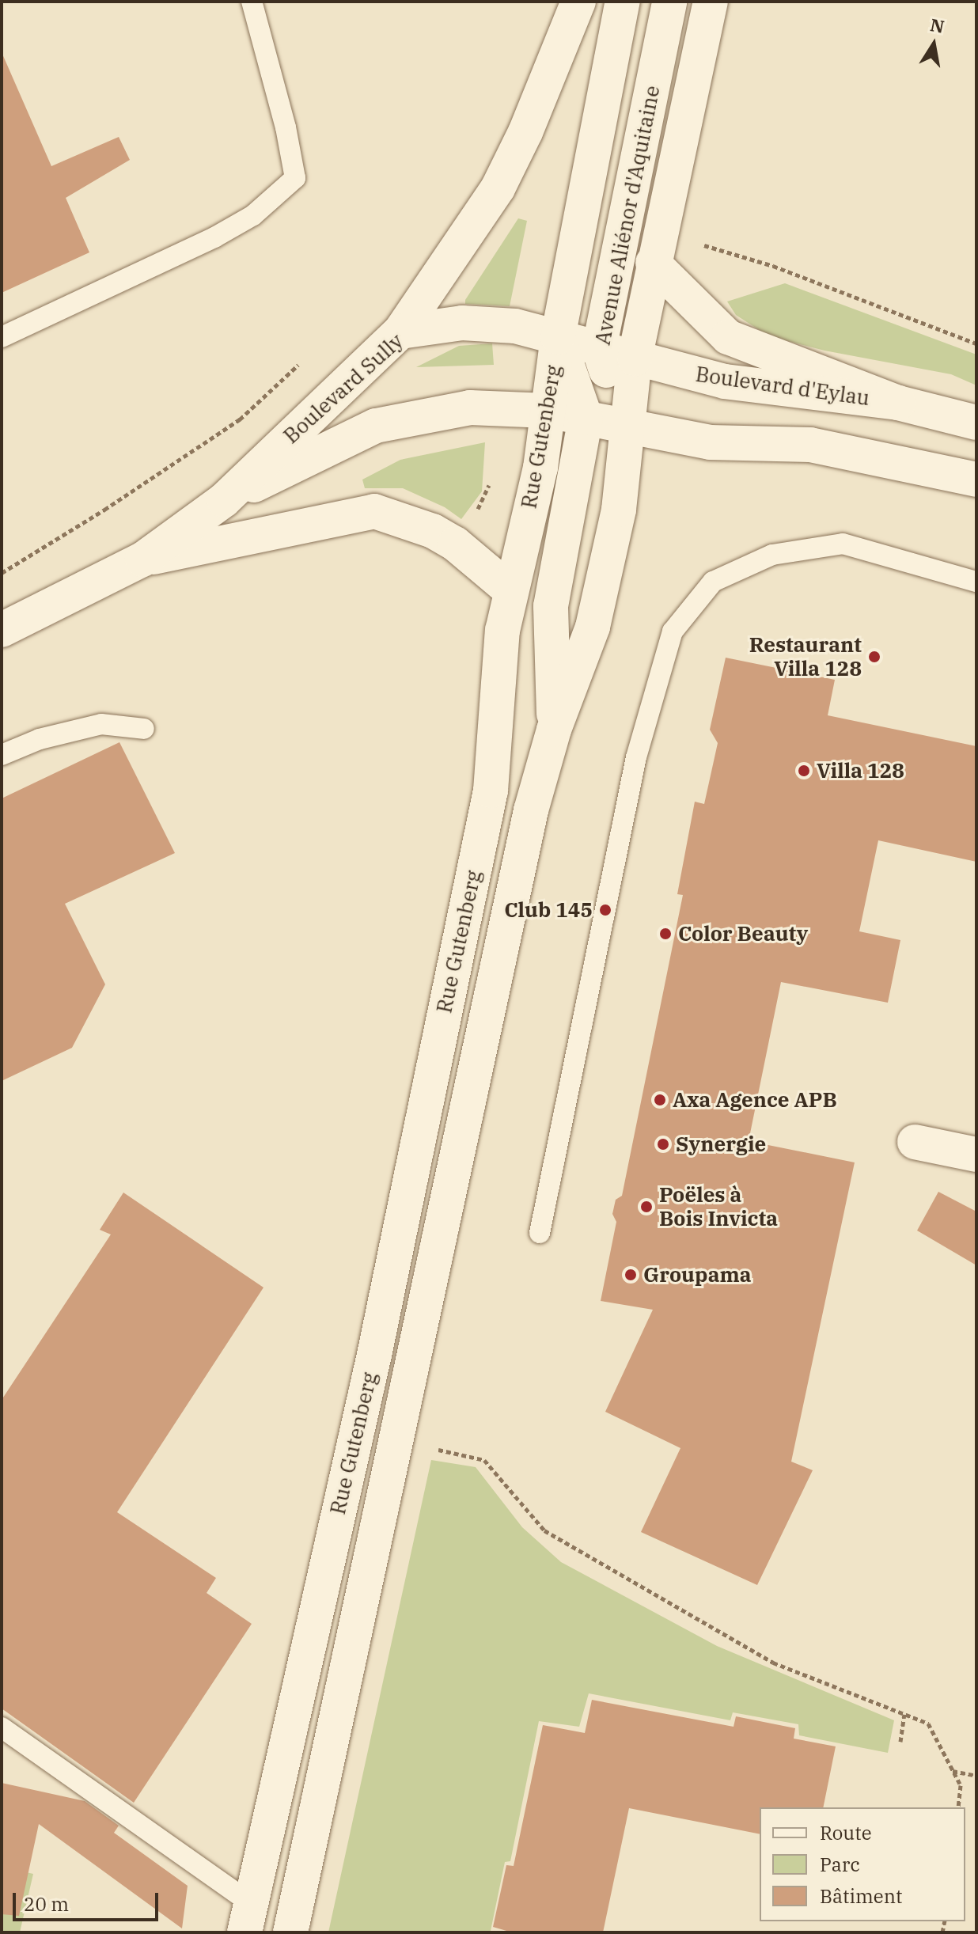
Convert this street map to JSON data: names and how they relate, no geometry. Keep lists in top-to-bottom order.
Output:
{
  "streets": {
    "main road": [
      "Avenue Aliénor d'Aquitaine",
      "Boulevard d'Eylau",
      "Boulevard Sully",
      "Rue Gutenberg"
    ]
  },
  "crossings": [
    ["Avenue Aliénor d'Aquitaine", "Boulevard d'Eylau"],
    ["Avenue Aliénor d'Aquitaine", "Rue Gutenberg"],
    ["Boulevard d'Eylau", "Boulevard Sully"],
    ["Boulevard d'Eylau", "Rue Gutenberg"],
    ["Boulevard Sully", "Rue Gutenberg"]
  ],
  "places": [
    "Restaurant Villa 128",
    "Villa 128",
    "Club 145",
    "Color Beauty",
    "Axa Agence APB",
    "Synergie",
    "Poëles à Bois Invicta",
    "Groupama"
  ],
  "legend": ["Route", "Parc", "Bâtiment"],
  "scale_bar": "20 m",
  "north": "top"
}
